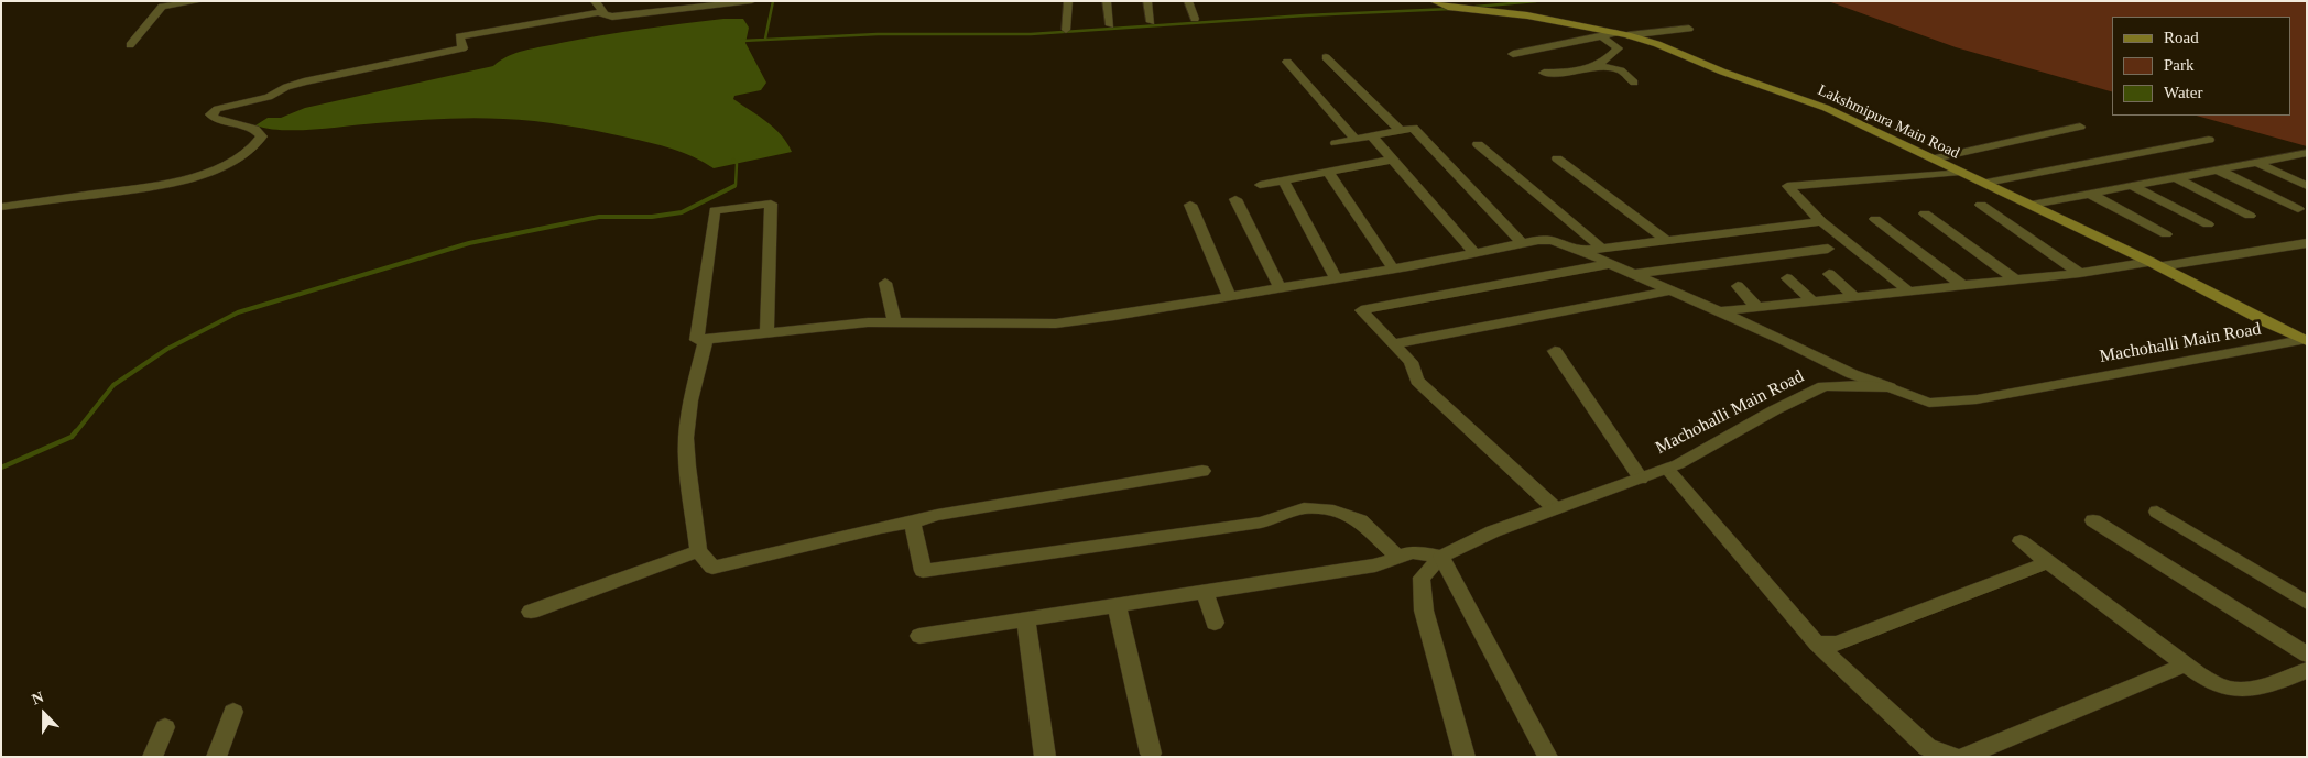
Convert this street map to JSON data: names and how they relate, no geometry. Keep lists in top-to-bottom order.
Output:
{
  "streets": {
    "main road": ["Lakshmipura Main Road"],
    "street": ["Machohalli Main Road"]
  },
  "crossings": [
    ["Lakshmipura Main Road", "Machohalli Main Road"]
  ],
  "legend": ["Road", "Park", "Water"],
  "north": "top"
}
